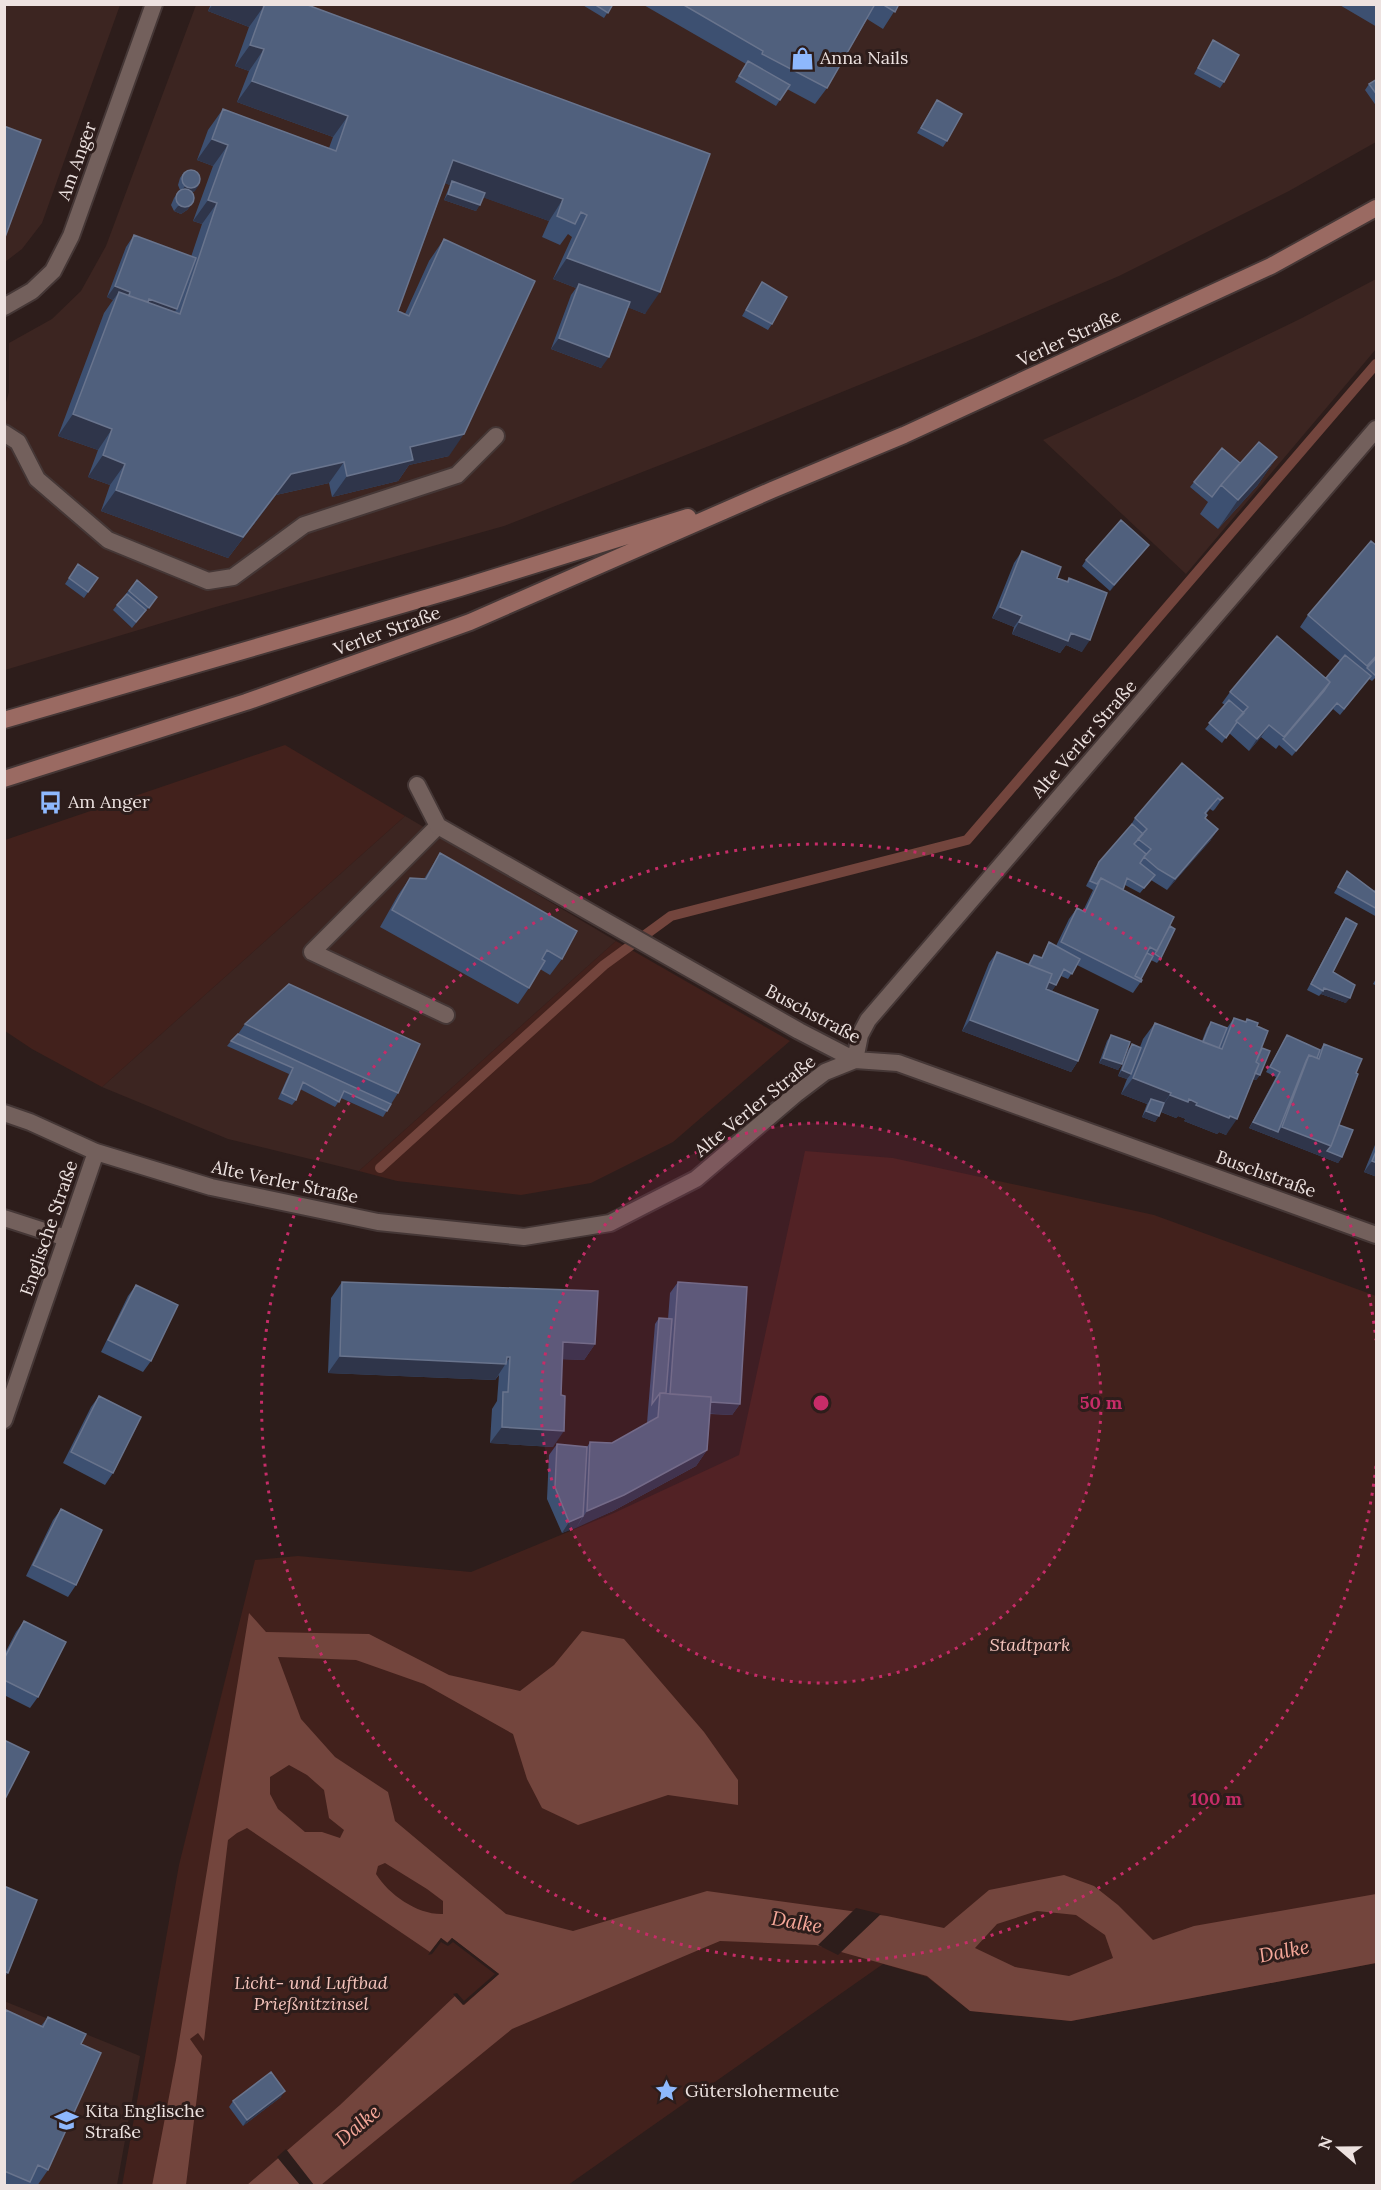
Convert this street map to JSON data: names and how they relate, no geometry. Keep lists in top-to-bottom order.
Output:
{
  "streets": {
    "main road": ["Verler Straße"],
    "street": [
      "Am Anger",
      "Alte Verler Straße",
      "Buschstraße",
      "Englische Straße"
    ]
  },
  "crossings": [
    ["Alte Verler Straße", "Buschstraße"],
    ["Alte Verler Straße", "Englische Straße"]
  ],
  "water": ["Dalke"],
  "parks": ["Stadtpark", "Licht- und Luftbad Prießnitzinsel"],
  "places": {
    "shop": ["Anna Nails"],
    "bus stop": ["Am Anger"],
    "place": ["Güterslohermeute"],
    "school or university": ["Kita Englische Straße"]
  },
  "north": "left",
  "rings": ["50 m", "100 m"]
}
